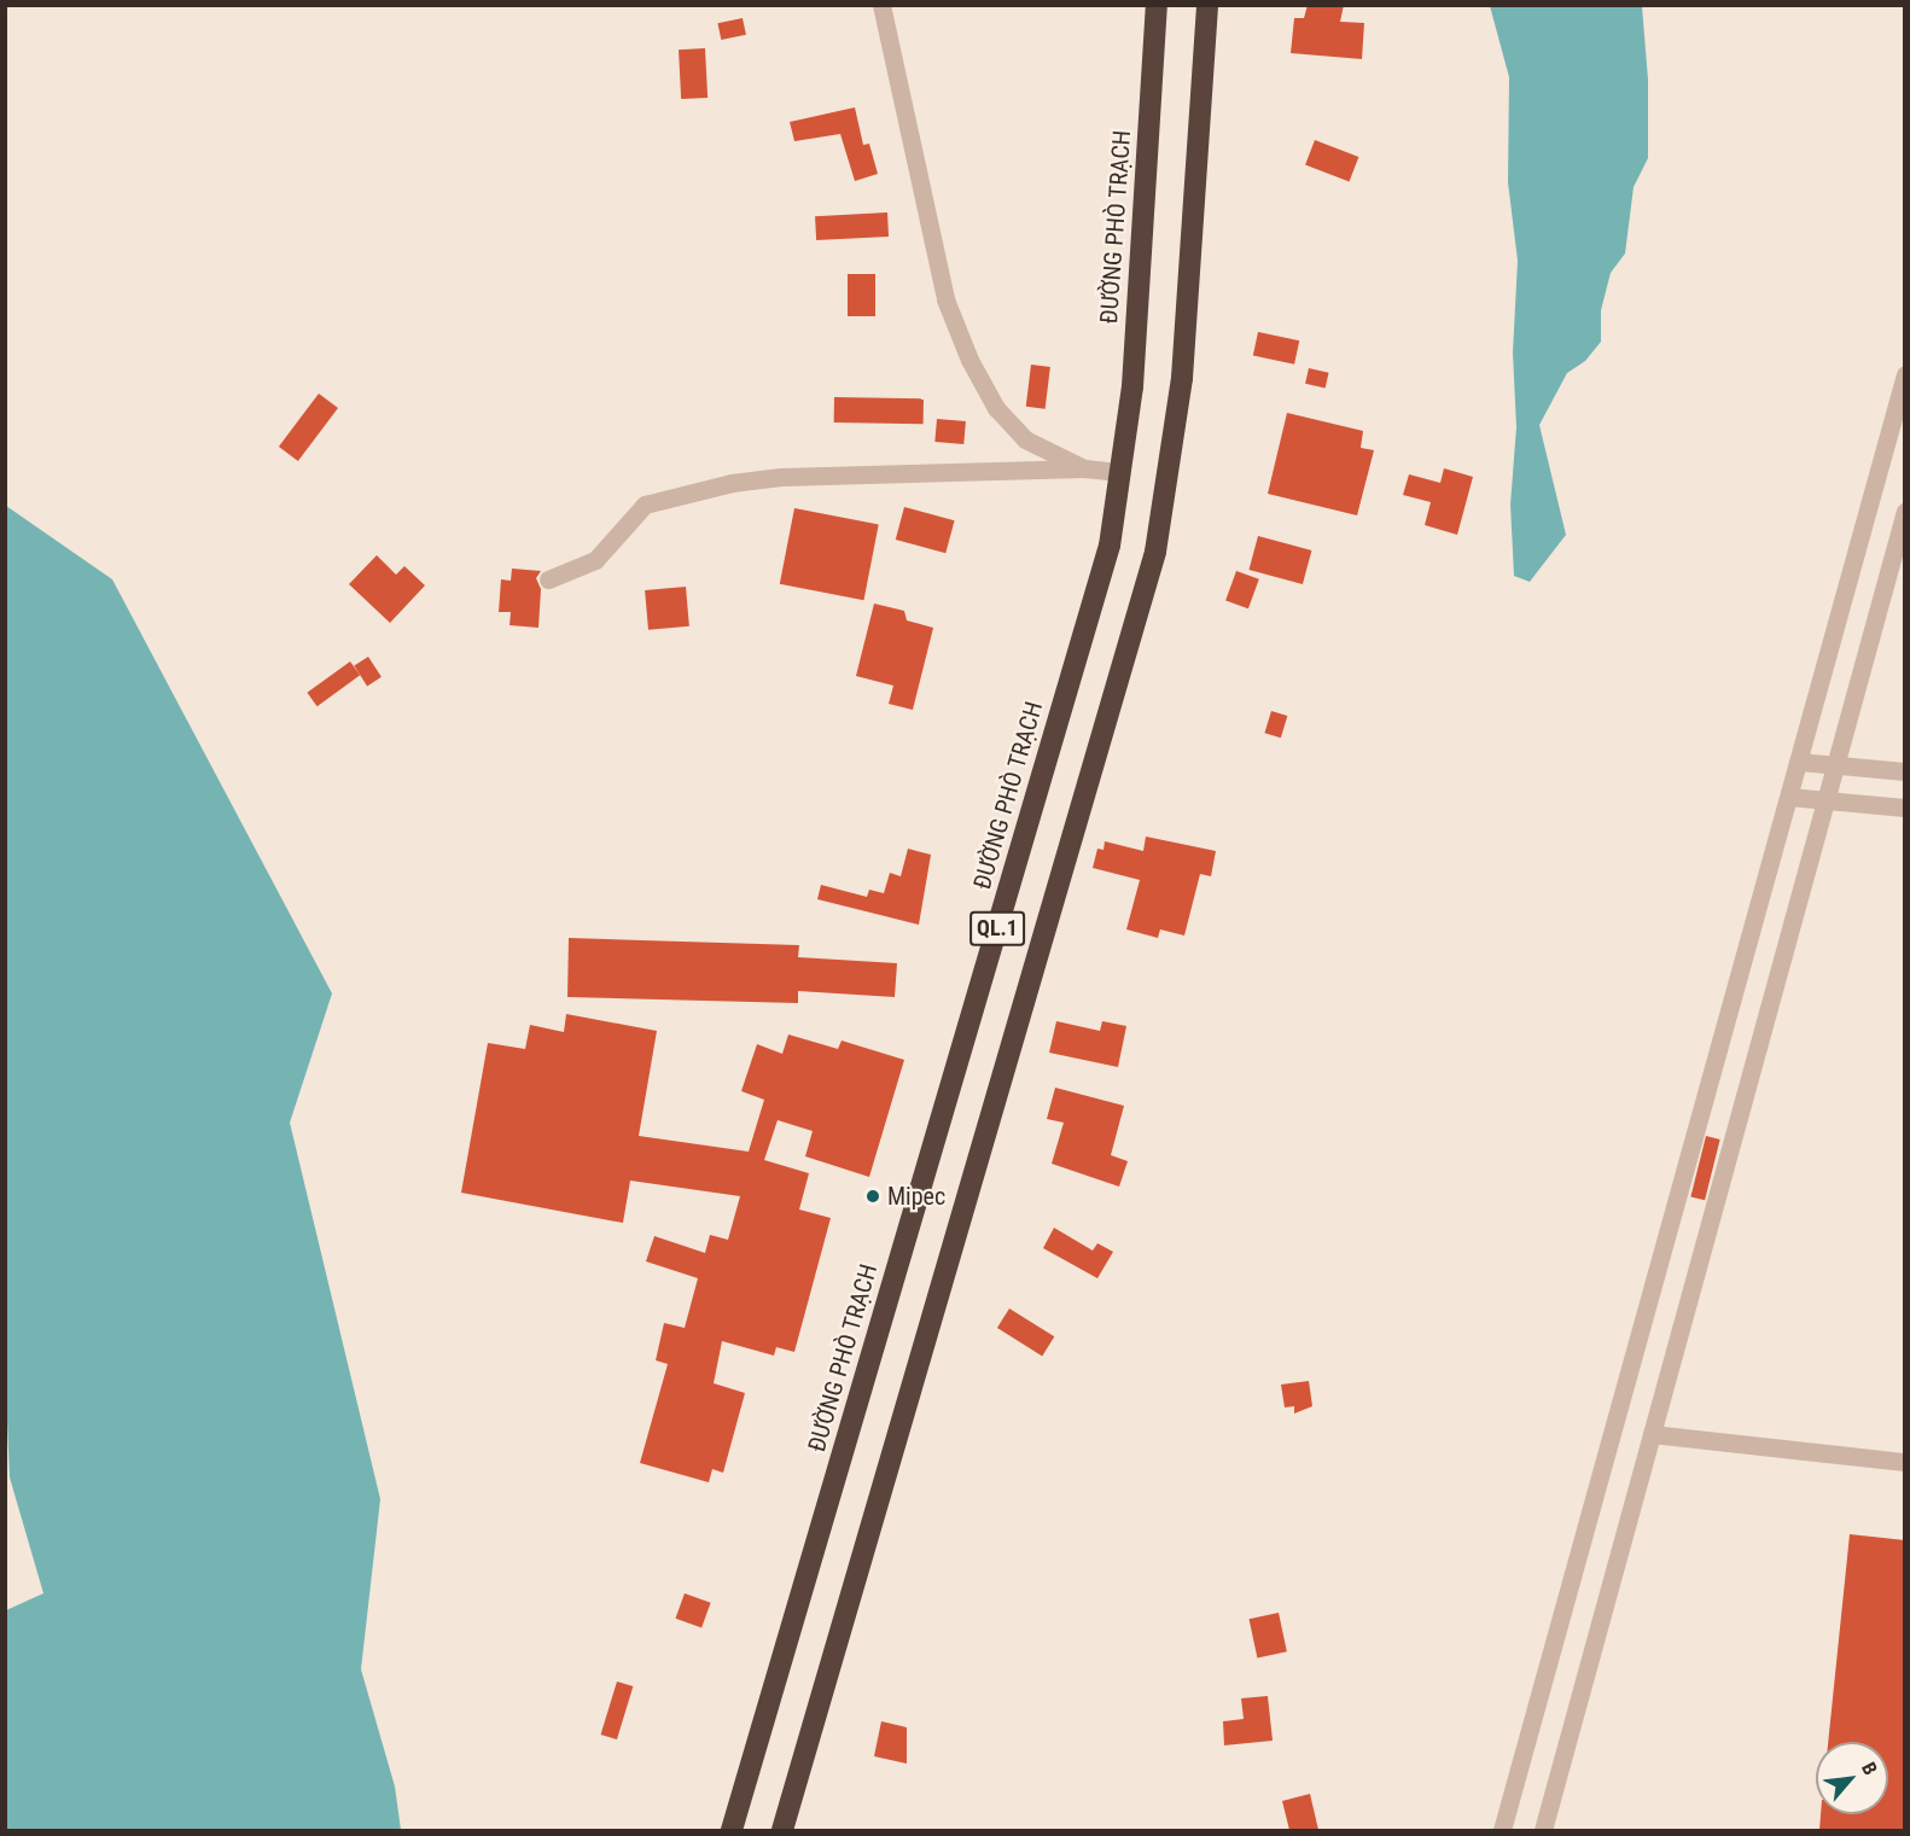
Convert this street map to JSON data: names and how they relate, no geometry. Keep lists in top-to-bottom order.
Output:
{
  "streets": {
    "highway": ["ĐƯỜNG PHÒ TRẠCH", "QL.1"]
  },
  "places": ["Mipec"],
  "north": "top right"
}
